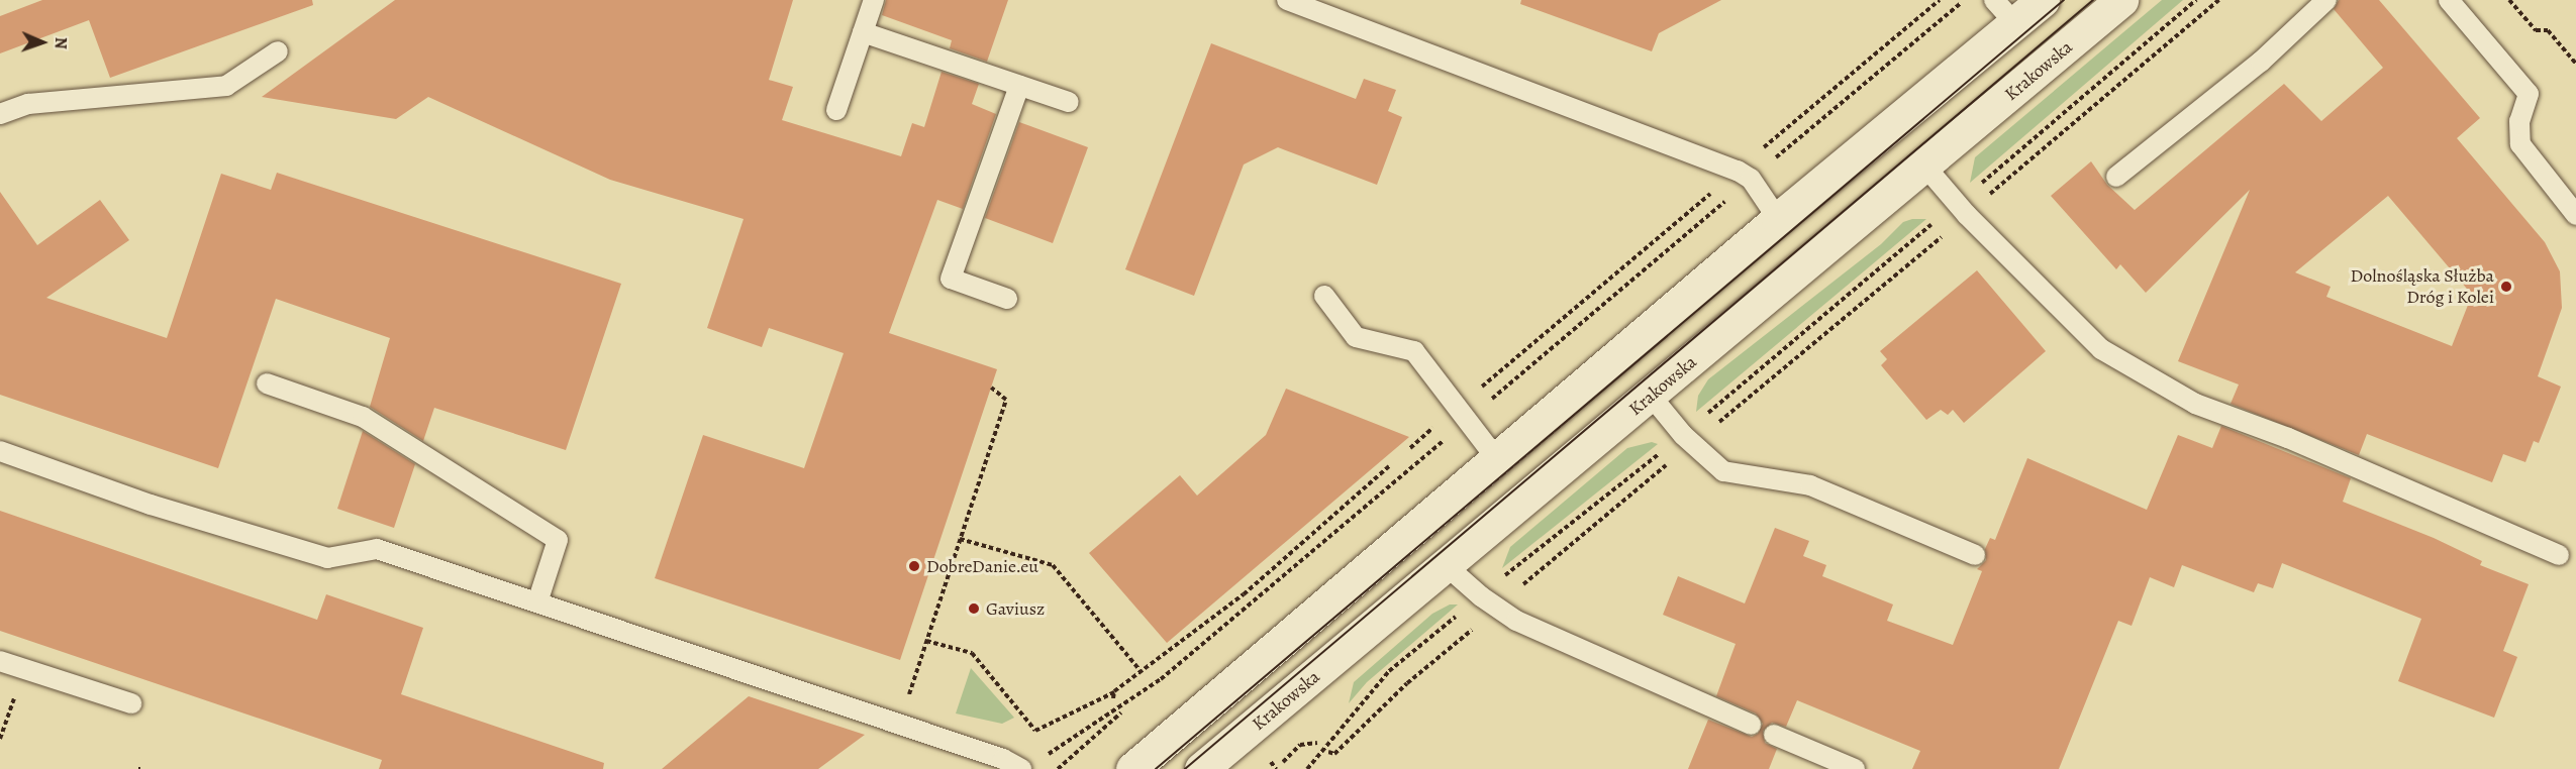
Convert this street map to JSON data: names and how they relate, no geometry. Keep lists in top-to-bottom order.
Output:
{
  "streets": {
    "main road": ["Krakowska"]
  },
  "places": ["Dolnośląska Służba Dróg i Kolei", "DobreDanie.eu", "Gaviusz"],
  "north": "right"
}
